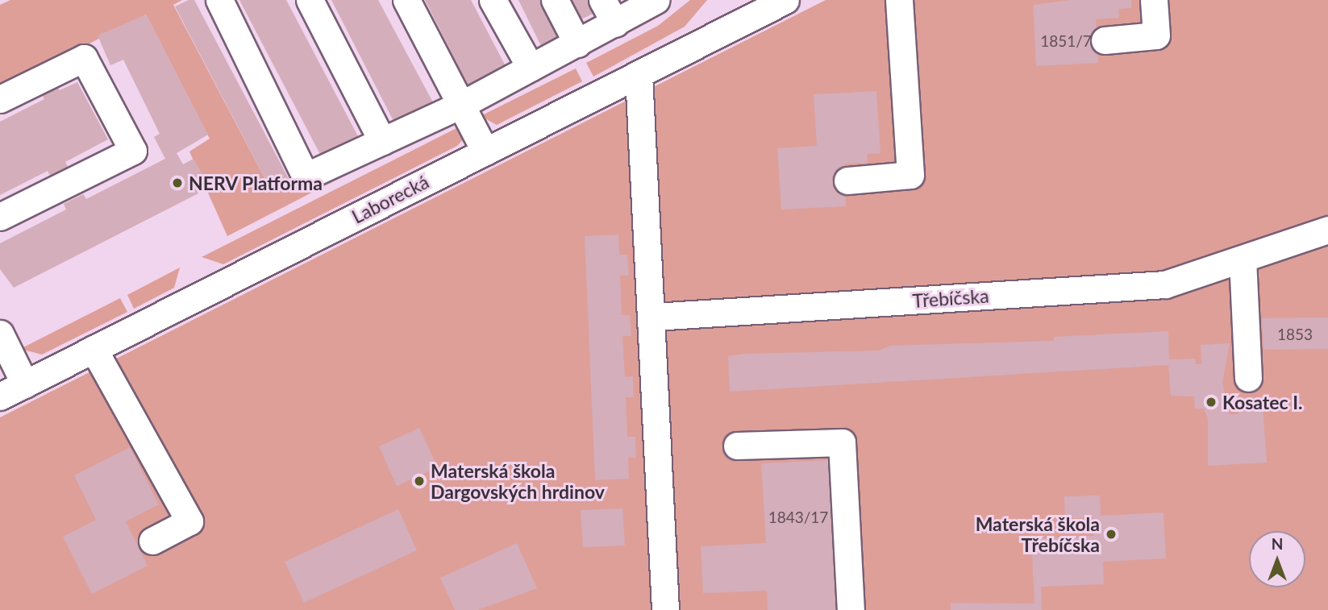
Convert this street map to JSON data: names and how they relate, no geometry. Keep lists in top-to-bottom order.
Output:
{
  "streets": {
    "street": ["Laborecká", "Třebíčska"]
  },
  "places": [
    "NERV Platforma",
    "Kosatec I.",
    "Materská škola Dargovských hrdinov",
    "Materská škola Třebíčska"
  ],
  "house_numbers": ["1851/7", "1853", "1843/17"],
  "north": "top"
}
